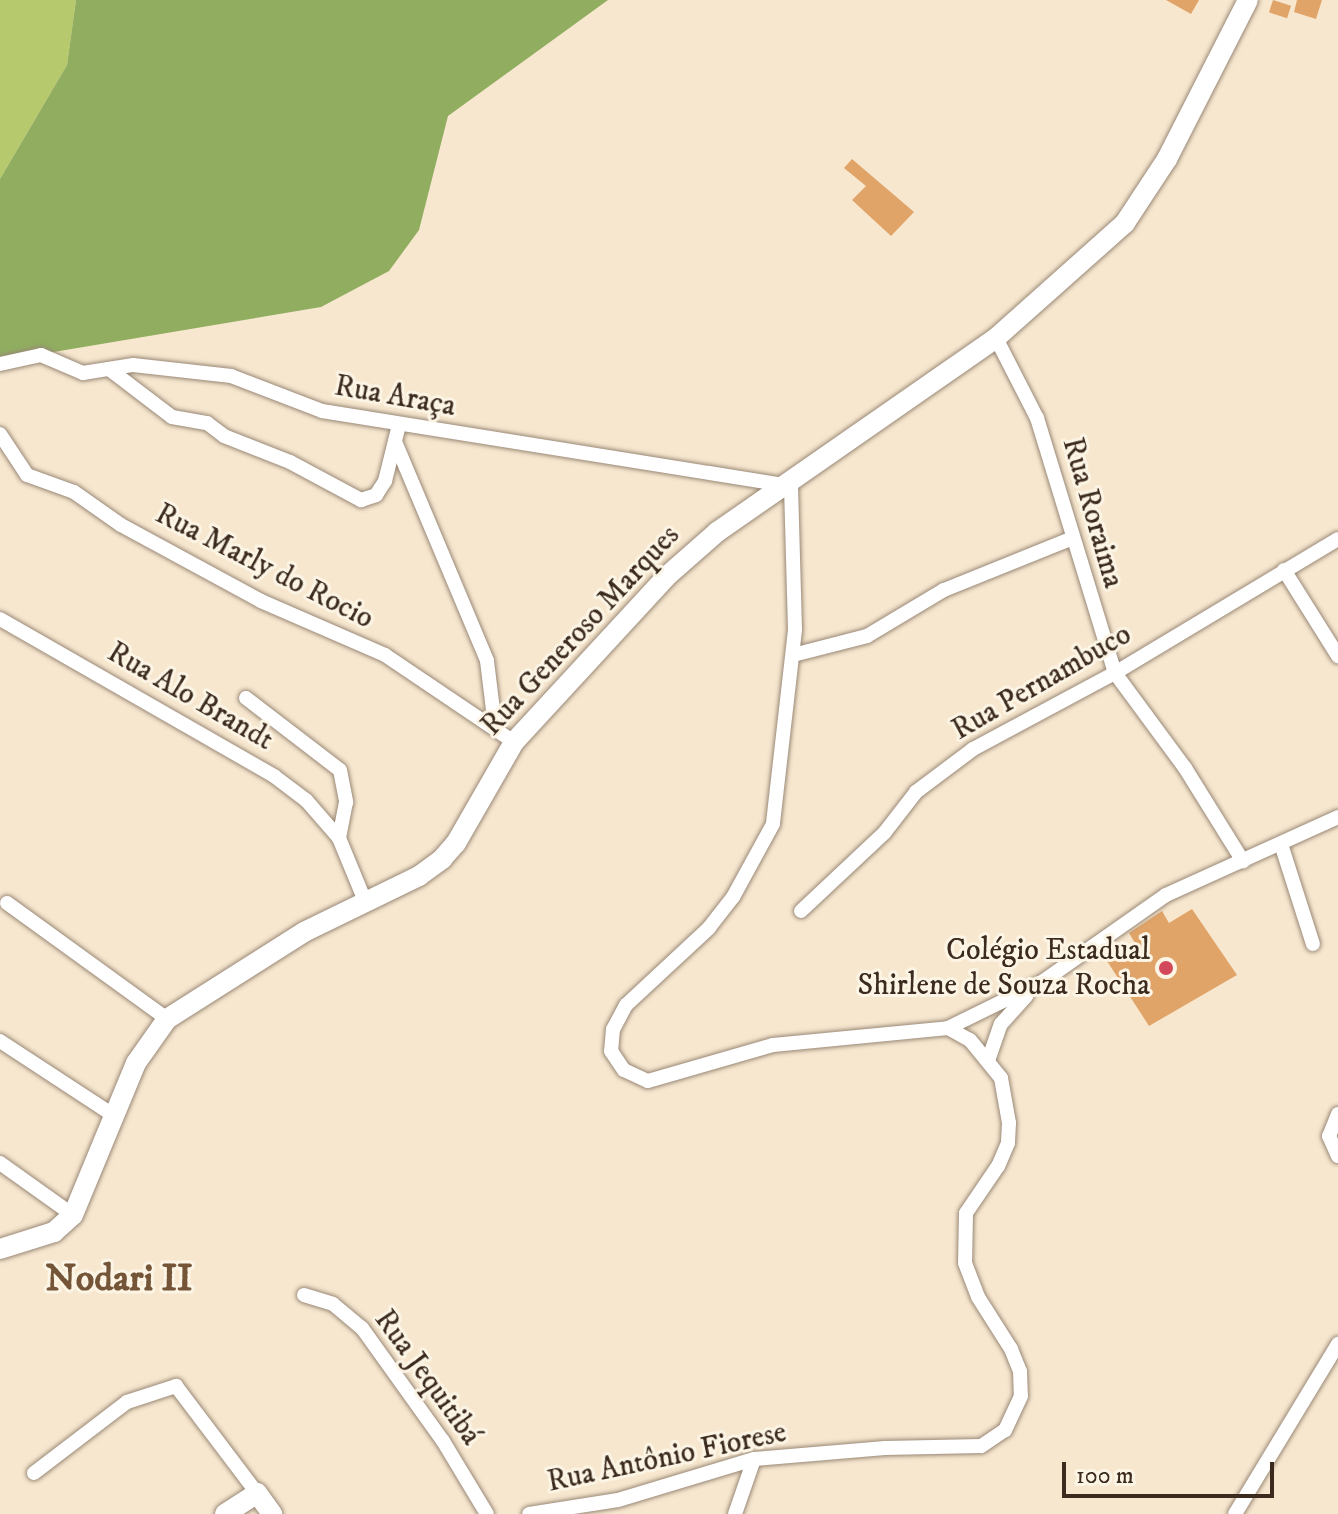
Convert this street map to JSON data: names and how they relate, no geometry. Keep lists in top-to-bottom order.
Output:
{
  "streets": {
    "street": [
      "Rua Araça",
      "Rua Roraima",
      "Rua Marly do Rocio",
      "Rua Generoso Marques",
      "Rua Pernambuco",
      "Rua Alo Brandt",
      "Rua Jequitibá",
      "Rua Antônio Fiorese"
    ]
  },
  "crossings": [
    ["Rua Araça", "Rua Generoso Marques"],
    ["Rua Roraima", "Rua Generoso Marques"],
    ["Rua Roraima", "Rua Pernambuco"],
    ["Rua Marly do Rocio", "Rua Generoso Marques"],
    ["Rua Generoso Marques", "Rua Alo Brandt"]
  ],
  "districts": ["Nodari II"],
  "places": ["Colégio Estadual Shirlene de Souza Rocha"],
  "scale_bar": "100 m"
}
